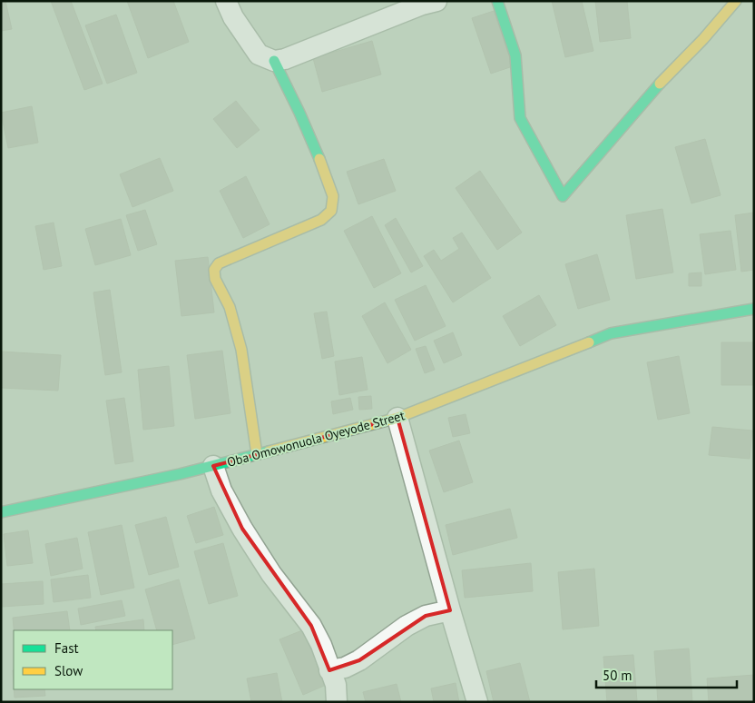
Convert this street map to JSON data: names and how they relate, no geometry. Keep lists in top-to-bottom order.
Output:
{
  "streets": {
    "street": ["Oba Omowonuola Oyeyode Street"]
  },
  "legend": ["Fast", "Slow"],
  "scale_bar": "50 m"
}
